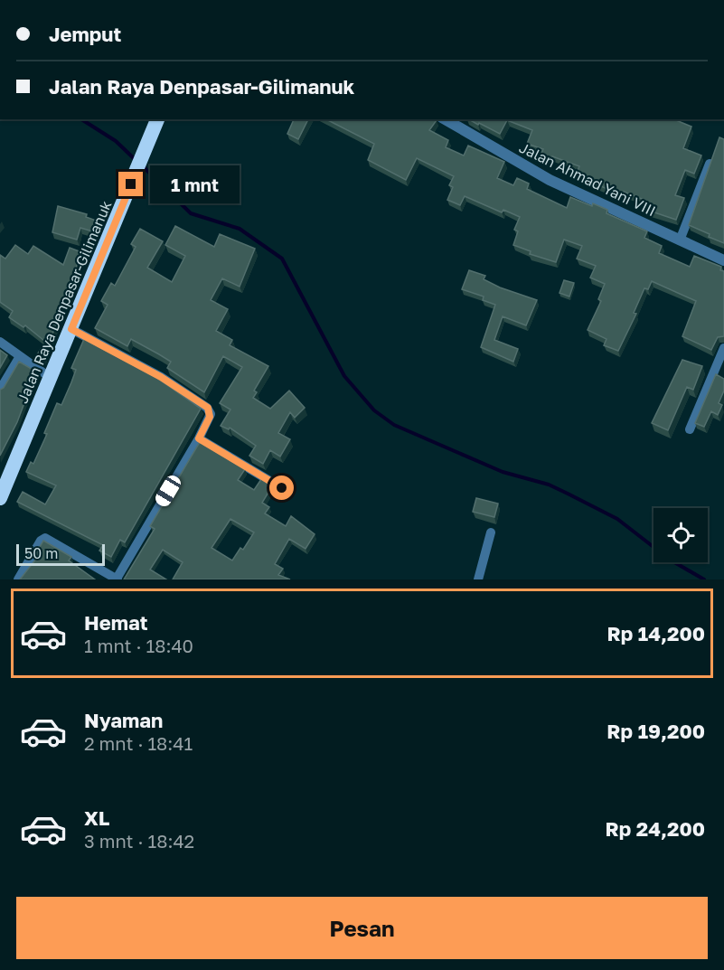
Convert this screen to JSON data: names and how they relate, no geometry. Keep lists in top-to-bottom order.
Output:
{
  "streets": {
    "highway": ["Jalan Raya Denpasar-Gilimanuk"],
    "street": ["Jalan Ahmad Yani VIII"]
  },
  "scale_bar": "50 m",
  "page": {
    "banner": ["Jemput", "Jalan Raya Denpasar-Gilimanuk"],
    "bubble": "1 mnt",
    "scale": "50 m",
    "list": [
      {
        "name": "Hemat",
        "note": "1 mnt · 18:40",
        "value": "Rp 14,200"
      },
      {
        "name": "Nyaman",
        "note": "2 mnt · 18:41",
        "value": "Rp 19,200"
      },
      {
        "name": "XL",
        "note": "3 mnt · 18:42",
        "value": "Rp 24,200"
      }
    ],
    "buttons": "Pesan"
  }
}
